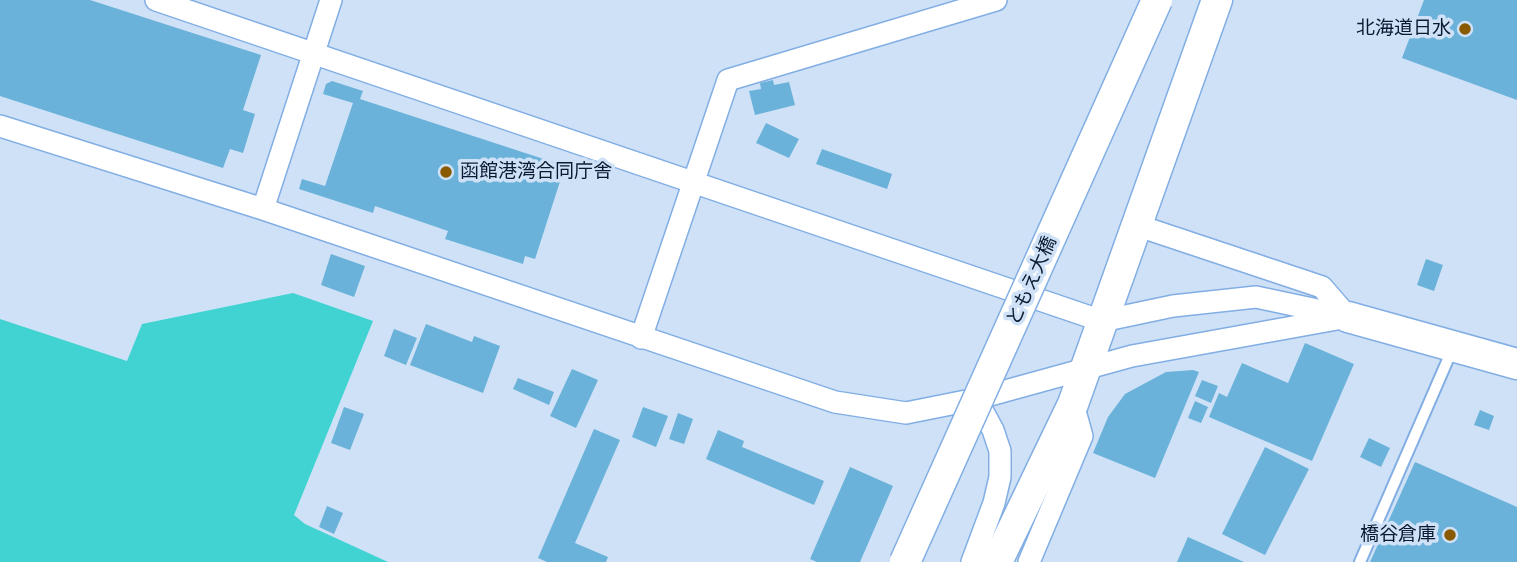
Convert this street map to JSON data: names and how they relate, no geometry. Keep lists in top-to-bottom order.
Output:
{
  "streets": {
    "street": ["ともえ大橋"]
  },
  "places": ["北海道日水", "函館港湾合同庁舎", "橋谷倉庫"]
}
